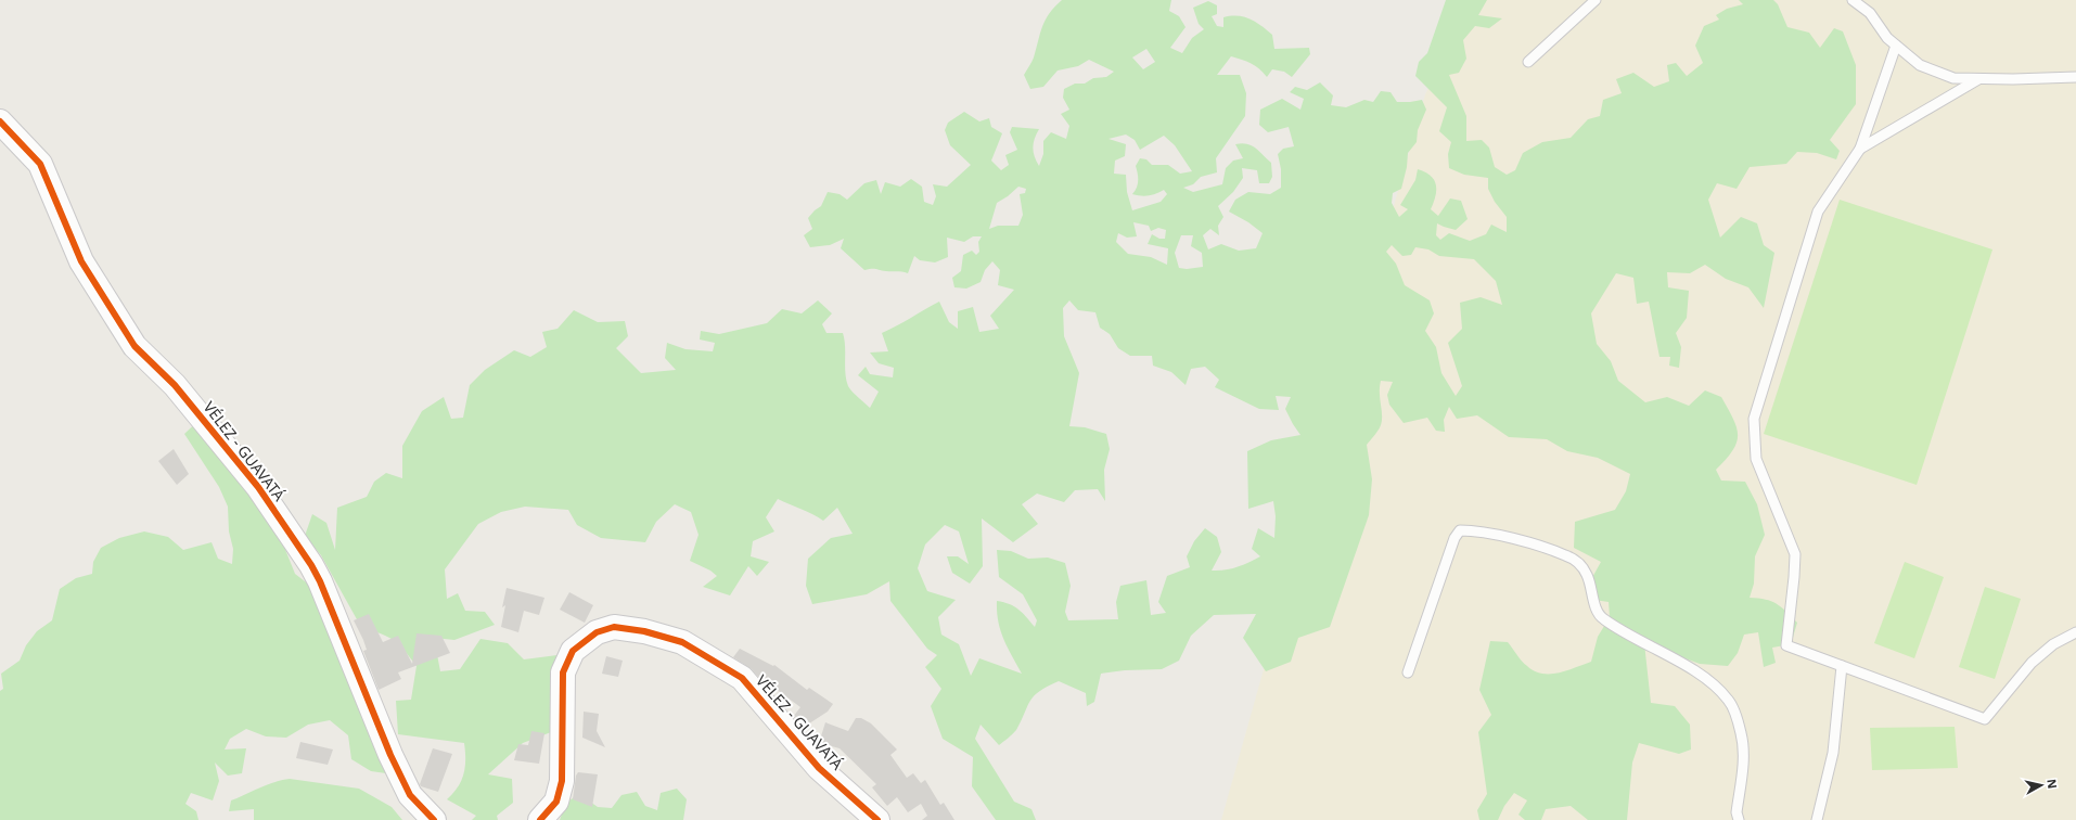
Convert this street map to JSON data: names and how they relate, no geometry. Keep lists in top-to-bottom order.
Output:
{
  "streets": {
    "street": ["VÉLEZ - GUAVATÁ"]
  },
  "north": "right"
}
